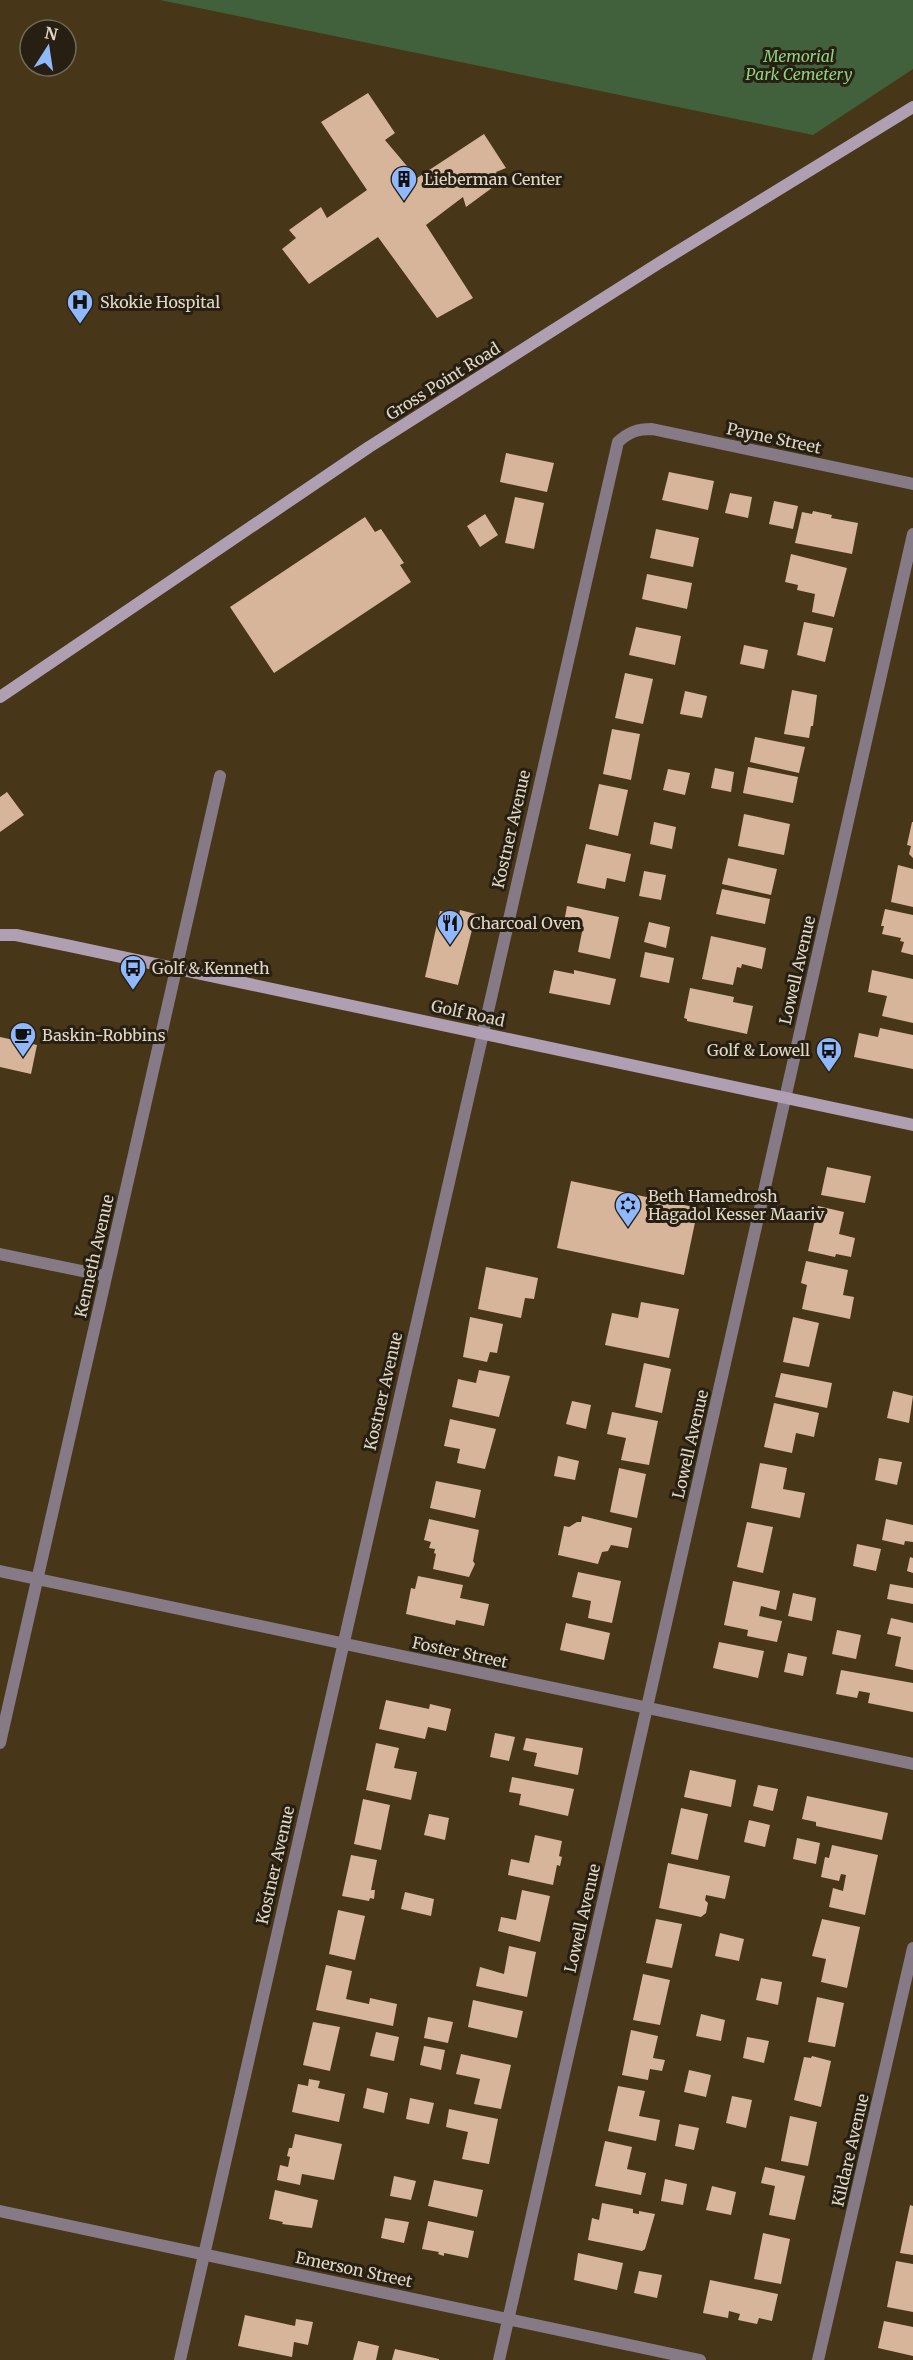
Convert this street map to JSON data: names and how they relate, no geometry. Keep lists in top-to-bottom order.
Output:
{
  "streets": {
    "main road": ["Gross Point Road", "Golf Road"],
    "street": [
      "Payne Street",
      "Kostner Avenue",
      "Lowell Avenue",
      "Kenneth Avenue",
      "Foster Street",
      "Kildare Avenue",
      "Emerson Street"
    ]
  },
  "crossings": [
    ["Payne Street", "Kostner Avenue"],
    ["Kostner Avenue", "Golf Road"],
    ["Kostner Avenue", "Foster Street"],
    ["Kostner Avenue", "Emerson Street"],
    ["Lowell Avenue", "Golf Road"],
    ["Lowell Avenue", "Foster Street"],
    ["Lowell Avenue", "Emerson Street"],
    ["Golf Road", "Kenneth Avenue"],
    ["Kenneth Avenue", "Foster Street"]
  ],
  "parks": ["Memorial Park Cemetery"],
  "places": {
    "building": ["Lieberman Center"],
    "hospital": ["Skokie Hospital"],
    "restaurant": ["Charcoal Oven"],
    "bus stop": ["Golf & Kenneth", "Golf & Lowell"],
    "cafe": ["Baskin-Robbins"],
    "synagogue": ["Beth Hamedrosh Hagadol Kesser Maariv"]
  },
  "north": "top"
}
